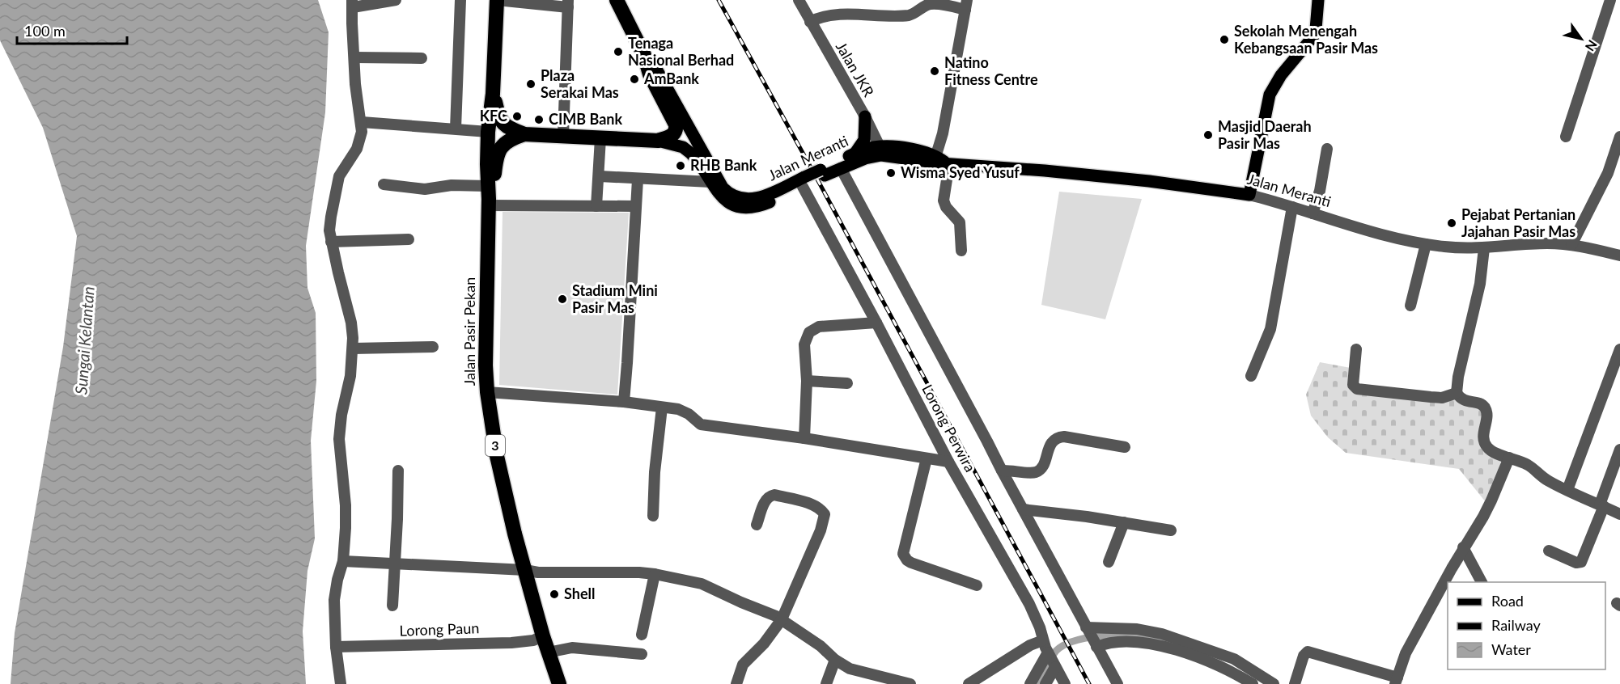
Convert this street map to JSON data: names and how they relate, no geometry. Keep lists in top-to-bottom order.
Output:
{
  "streets": {
    "highway": ["Jalan Pasir Pekan", "3"],
    "main road": ["Jalan Meranti"],
    "street": ["Jalan JKR", "Lorong Perwira", "Lorong Paun"]
  },
  "crossings": [
    ["Jalan JKR", "Jalan Meranti"],
    ["Jalan Meranti", "Lorong Perwira"],
    ["Jalan Pasir Pekan", "3"],
    ["Jalan Pasir Pekan", "Lorong Paun"]
  ],
  "water": ["Sungai Kelantan"],
  "places": [
    "Sekolah Menengah Kebangsaan Pasir Mas",
    "Tenaga Nasional Berhad",
    "Natino Fitness Centre",
    "AmBank",
    "Plaza Serakai Mas",
    "KFC",
    "CIMB Bank",
    "Masjid Daerah Pasir Mas",
    "RHB Bank",
    "Wisma Syed Yusuf",
    "Pejabat Pertanian Jajahan Pasir Mas",
    "Stadium Mini Pasir Mas",
    "Shell"
  ],
  "legend": ["Road", "Railway", "Water"],
  "scale_bar": "100 m",
  "north": "bottom right"
}
